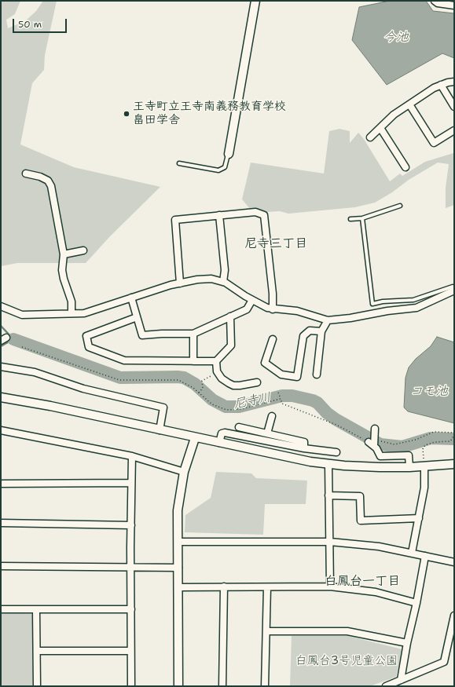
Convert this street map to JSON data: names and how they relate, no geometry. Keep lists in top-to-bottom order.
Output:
{
  "districts": ["尼寺三丁目", "白鳳台一丁目"],
  "water": ["今池", "コモ池", "尼寺川"],
  "parks": ["白鳳台3号児童公園"],
  "places": ["王寺町立王寺南義務教育学校 畠田学舎"],
  "scale_bar": "50 m"
}
